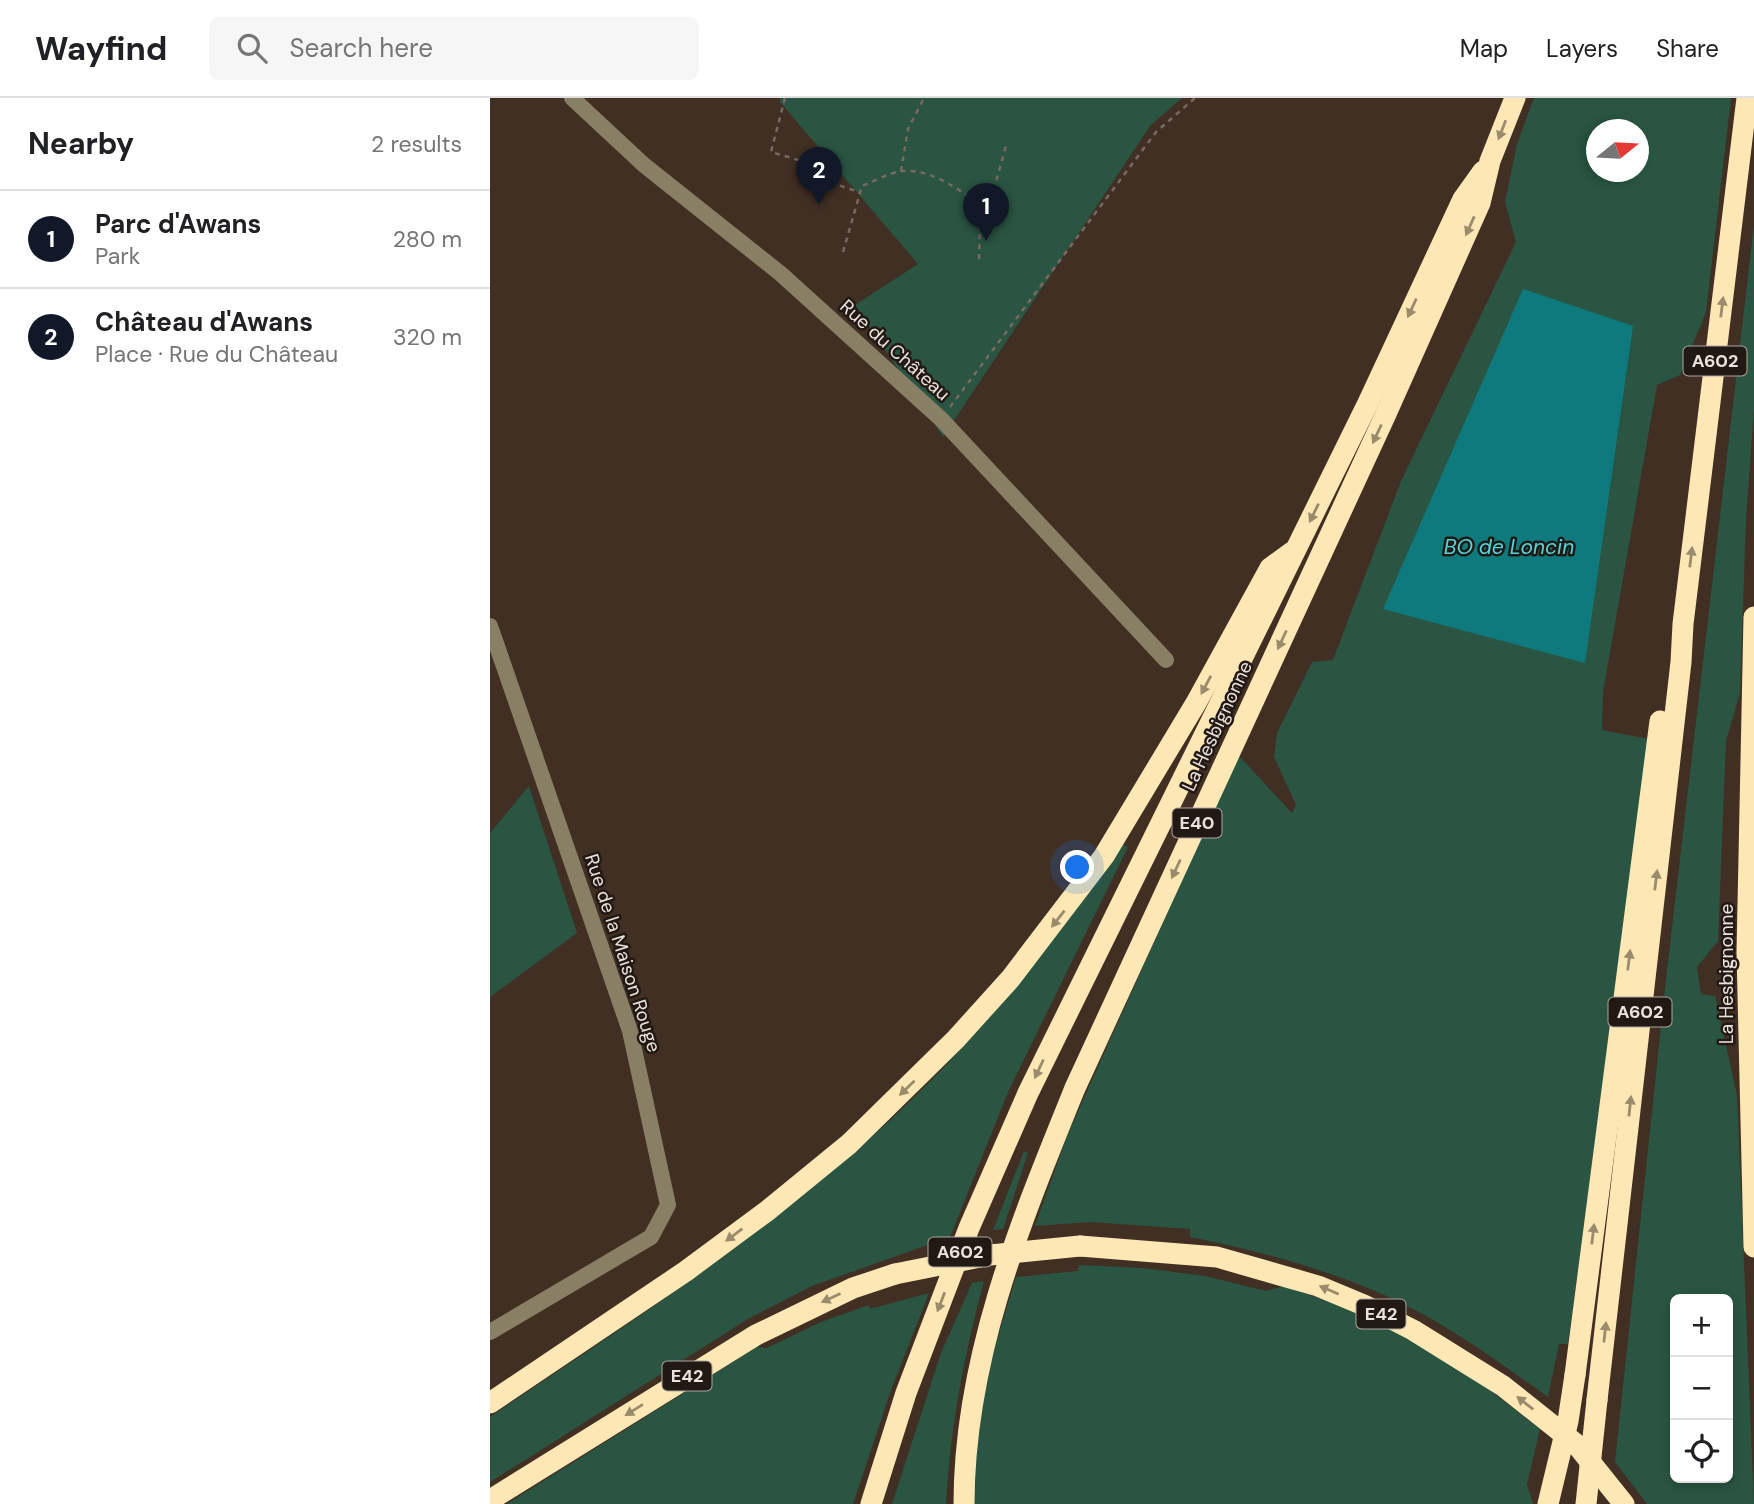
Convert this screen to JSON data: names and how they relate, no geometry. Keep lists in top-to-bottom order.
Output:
{
  "streets": {
    "highway": [
      "A602",
      "La Hesbignonne",
      "E40",
      "E42"
    ],
    "street": ["Rue du Château", "Rue de la Maison Rouge"]
  },
  "water": ["BO de Loncin"],
  "north": "right",
  "page": {
    "header": "Wayfind",
    "search": "Search here",
    "nav": ["Map", "Layers", "Share"],
    "heading": ["Nearby", "2 results"],
    "pins": ["2", "1"],
    "list": [
      {
        "mark": "1",
        "name": "Parc d'Awans",
        "note": "Park",
        "value": "280 m"
      },
      {
        "mark": "2",
        "name": "Château d'Awans",
        "note": "Place · Rue du Château",
        "value": "320 m"
      }
    ],
    "map_buttons": ["+", "−"]
  }
}
